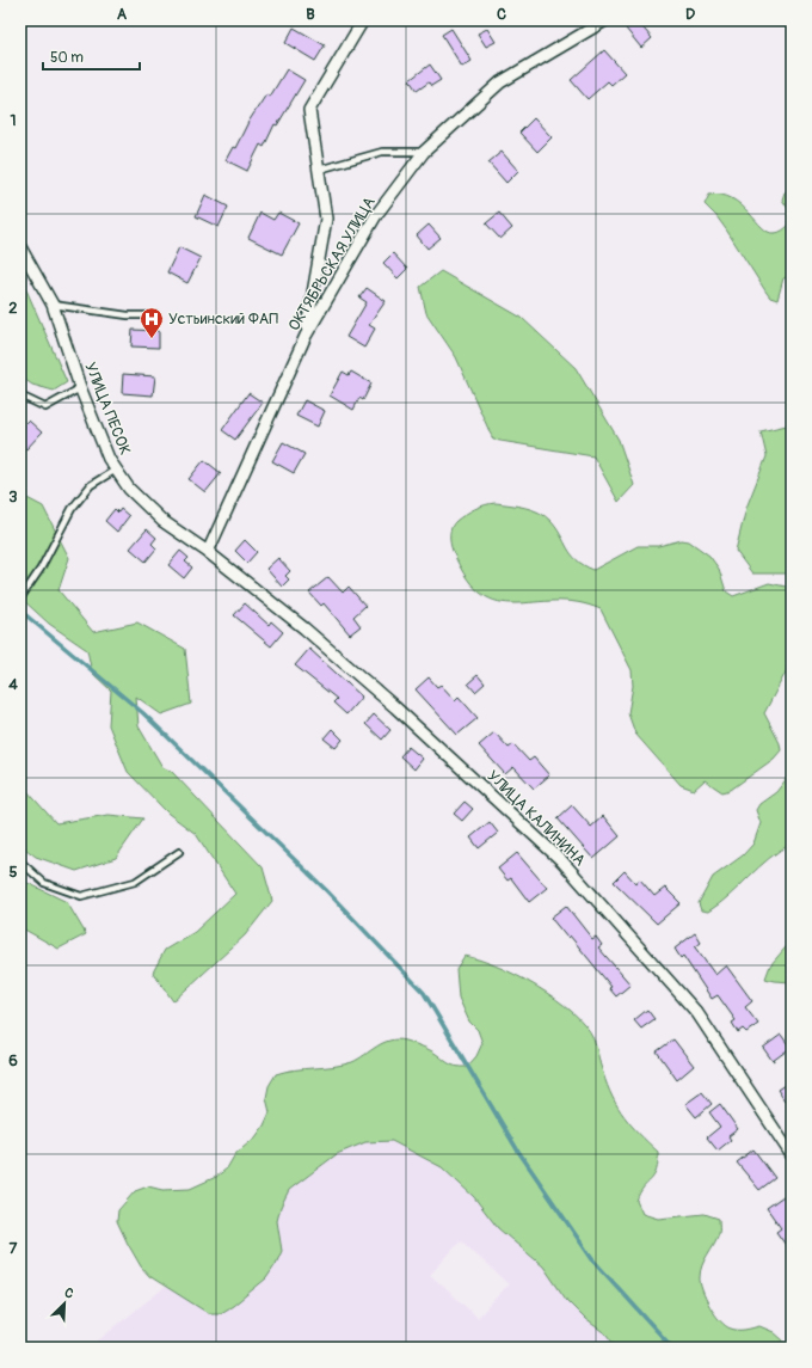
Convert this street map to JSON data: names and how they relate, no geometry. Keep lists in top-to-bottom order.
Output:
{
  "streets": {
    "street": ["ОКТЯБРЬСКАЯ УЛИЦА", "УЛИЦА ПЕСОК", "УЛИЦА КАЛИНИНА"]
  },
  "crossings": [
    ["ОКТЯБРЬСКАЯ УЛИЦА", "УЛИЦА ПЕСОК"],
    ["ОКТЯБРЬСКАЯ УЛИЦА", "УЛИЦА КАЛИНИНА"],
    ["УЛИЦА ПЕСОК", "УЛИЦА КАЛИНИНА"]
  ],
  "places": {
    "hospital": ["Устьинский ФАП"]
  },
  "scale_bar": "50 m",
  "north": "top right",
  "grid": {
    "columns": [
      "A",
      "B",
      "C",
      "D"
    ],
    "rows": [
      "1",
      "2",
      "3",
      "4",
      "5",
      "6",
      "7"
    ]
  }
}
